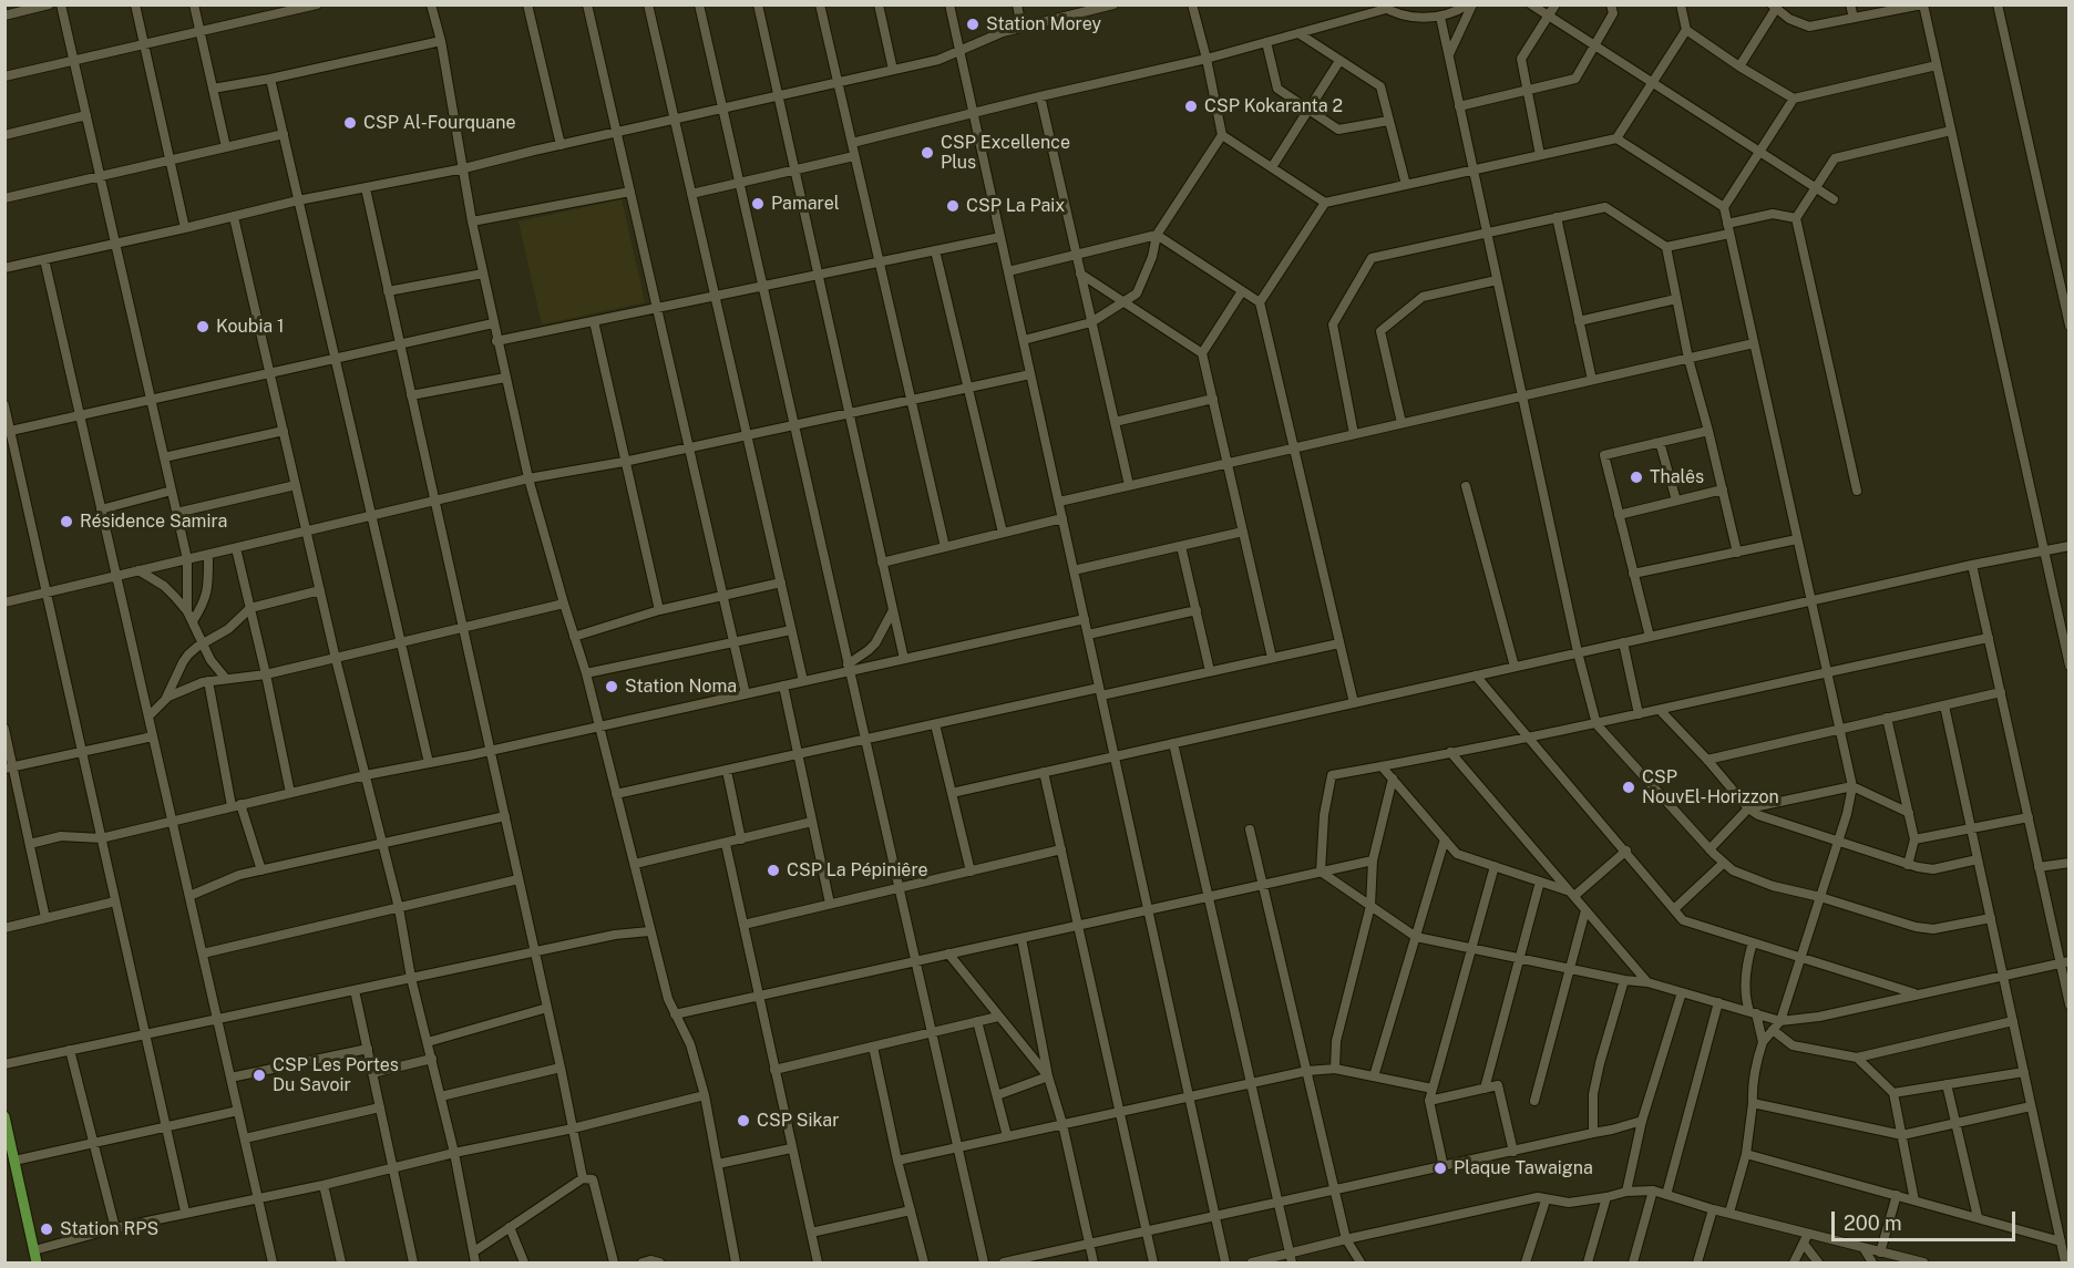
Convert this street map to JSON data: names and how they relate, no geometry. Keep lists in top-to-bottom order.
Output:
{
  "places": [
    "Station Morey",
    "CSP Kokaranta 2",
    "CSP Al-Fourquane",
    "CSP Excellence Plus",
    "Pamarel",
    "CSP La Paix",
    "Koubia 1",
    "Thalês",
    "Résidence Samira",
    "Station Noma",
    "CSP NouvEl-Horizzon",
    "CSP La Pépiniêre",
    "CSP Les Portes Du Savoir",
    "CSP Sikar",
    "Plaque Tawaigna",
    "Station RPS"
  ],
  "scale_bar": "200 m"
}
